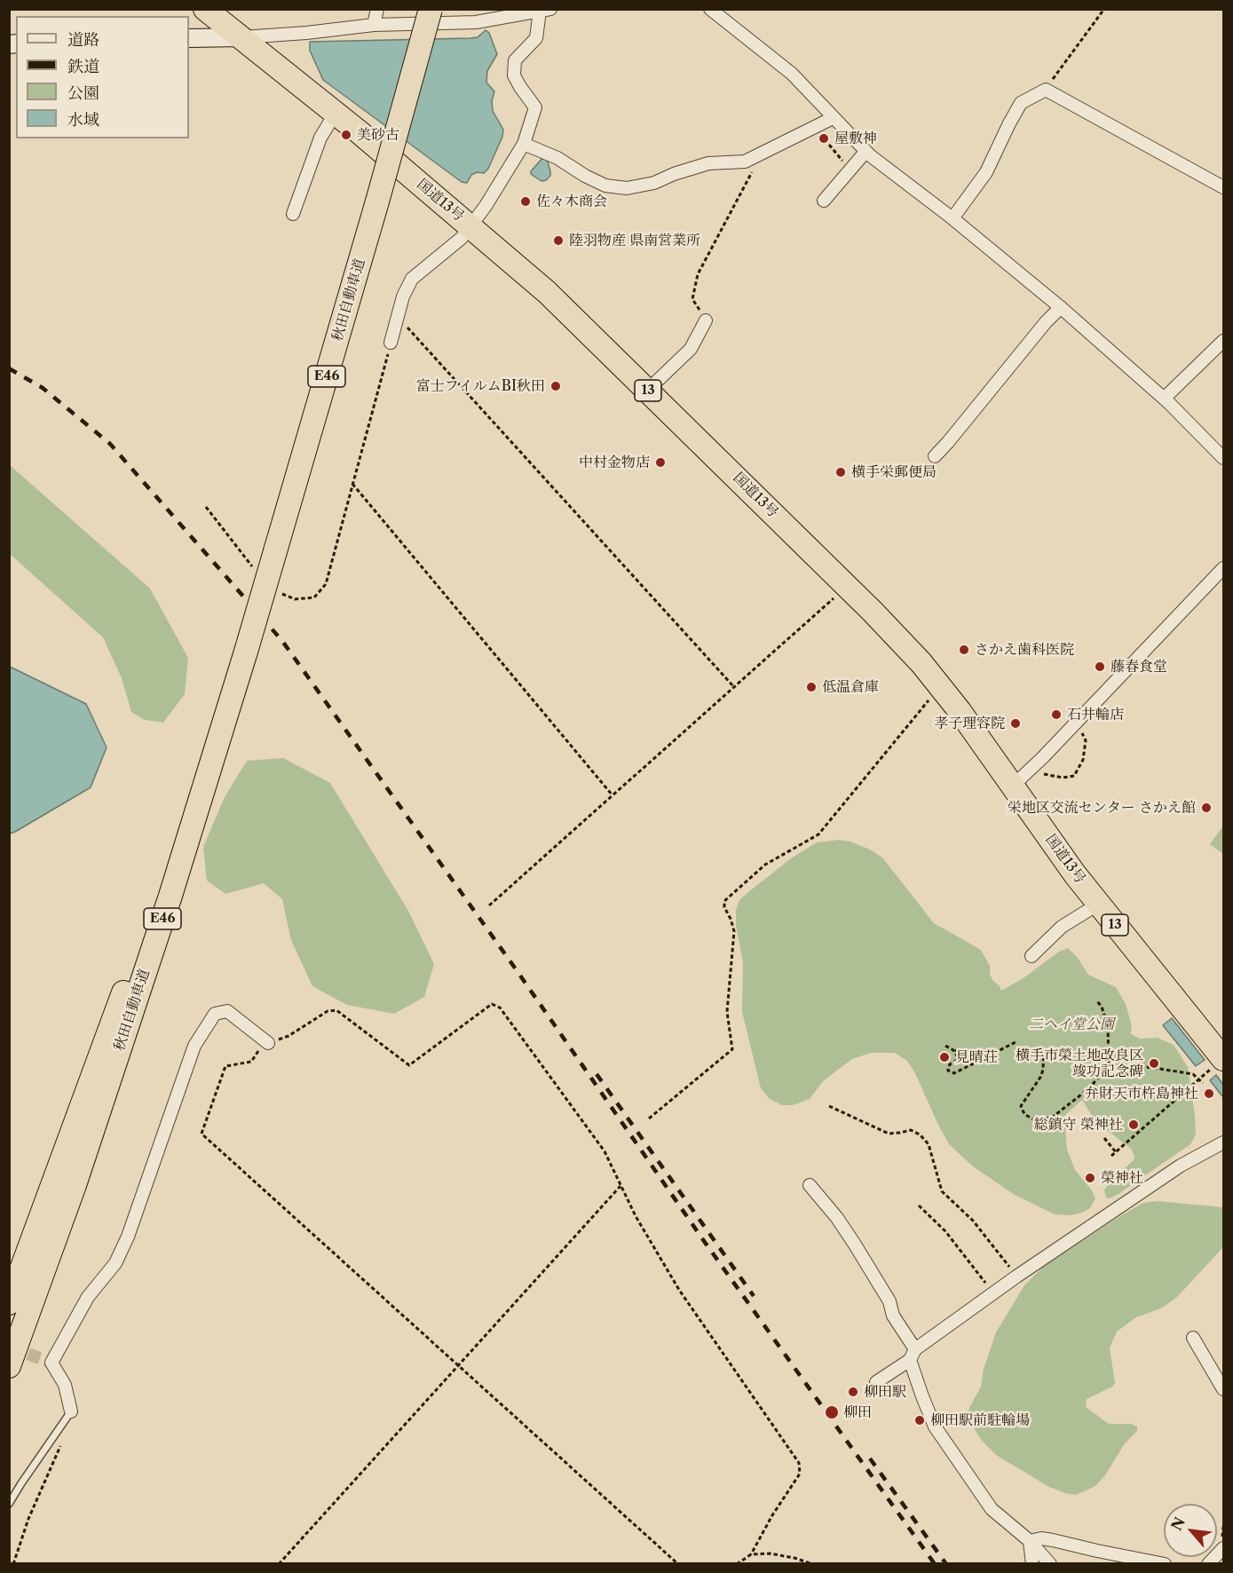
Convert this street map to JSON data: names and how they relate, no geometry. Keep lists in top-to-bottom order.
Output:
{
  "streets": {
    "highway": [
      "国道13号",
      "秋田自動車道",
      "E46",
      "13"
    ]
  },
  "parks": ["二ヘイ堂公園"],
  "places": [
    "美砂古",
    "屋敷神",
    "佐々木商会",
    "陸羽物産 県南営業所",
    "富士フイルムBI秋田",
    "中村金物店",
    "横手栄郵便局",
    "さかえ歯科医院",
    "藤春食堂",
    "低温倉庫",
    "石井輪店",
    "孝子理容院",
    "栄地区交流センター さかえ館",
    "見晴荘",
    "横手市榮土地改良区 竣功記念碑",
    "弁財天市杵島神社",
    "総鎮守 榮神社",
    "榮神社",
    "柳田駅",
    "柳田",
    "柳田駅前駐輪場"
  ],
  "legend": [
    "道路",
    "鉄道",
    "公園",
    "水域"
  ],
  "north": "top left"
}
